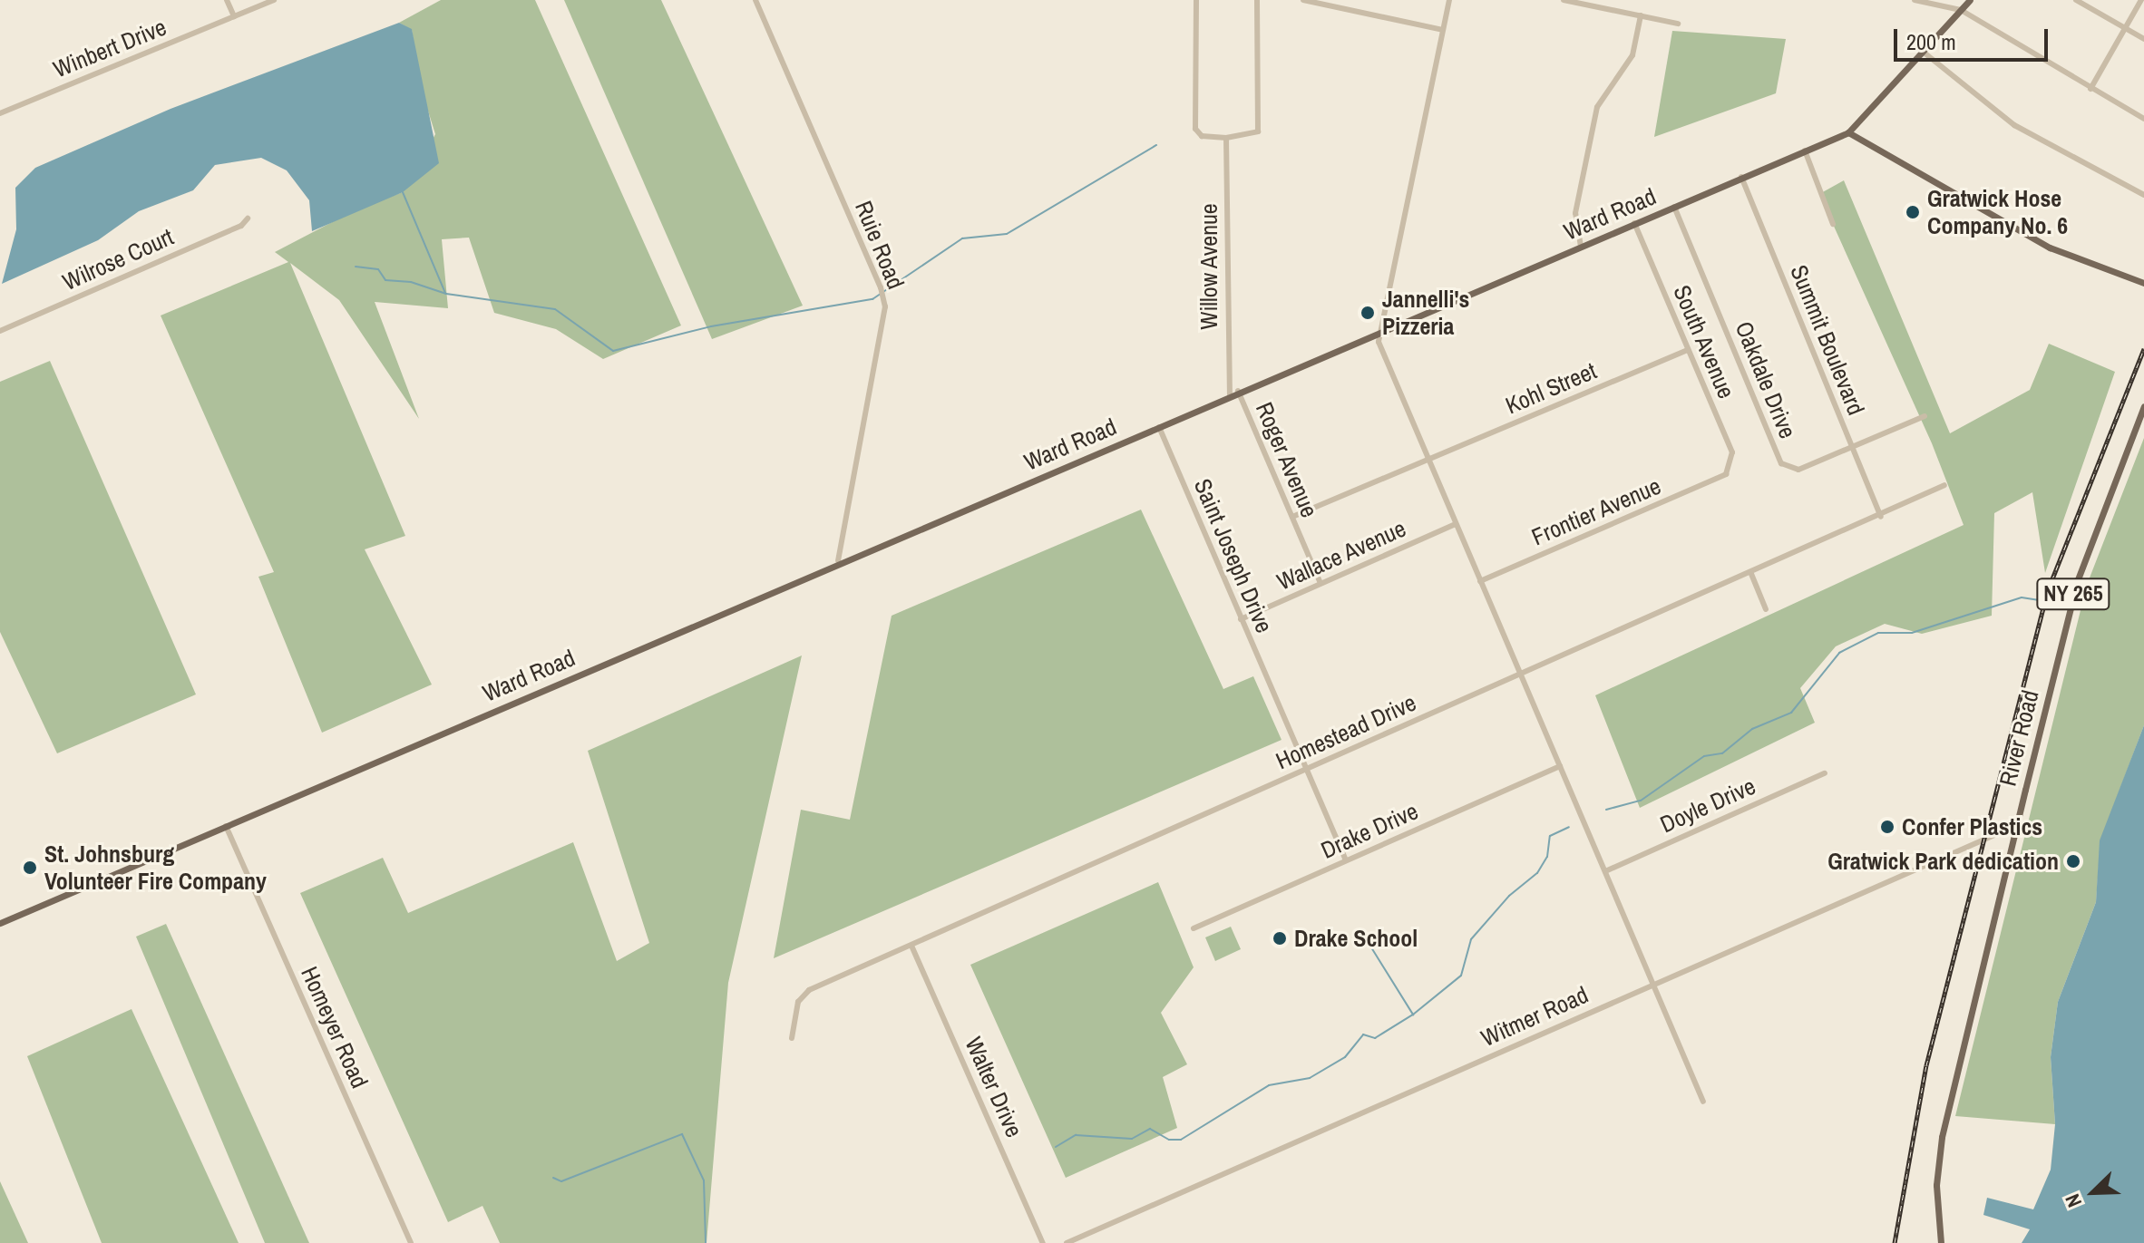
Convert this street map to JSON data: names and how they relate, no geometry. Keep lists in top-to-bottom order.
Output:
{
  "streets": {
    "main road": ["Ward Road", "NY 265", "River Road"],
    "street": [
      "Winbert Drive",
      "Ruie Road",
      "Wilrose Court",
      "Willow Avenue",
      "Summit Boulevard",
      "South Avenue",
      "Oakdale Drive",
      "Kohl Street",
      "Roger Avenue",
      "Frontier Avenue",
      "Wallace Avenue",
      "Saint Joseph Drive",
      "Homestead Drive",
      "Doyle Drive",
      "Drake Drive",
      "Witmer Road",
      "Homeyer Road",
      "Walter Drive"
    ]
  },
  "crossings": [
    ["Ward Road", "Ruie Road"],
    ["Ward Road", "Willow Avenue"],
    ["Ward Road", "Summit Boulevard"],
    ["Ward Road", "South Avenue"],
    ["Ward Road", "Oakdale Drive"],
    ["Ward Road", "Roger Avenue"],
    ["Ward Road", "Saint Joseph Drive"],
    ["Ward Road", "Homeyer Road"],
    ["Summit Boulevard", "Oakdale Drive"],
    ["Summit Boulevard", "Homestead Drive"],
    ["South Avenue", "Kohl Street"],
    ["South Avenue", "Frontier Avenue"],
    ["Kohl Street", "Roger Avenue"],
    ["Roger Avenue", "Wallace Avenue"],
    ["Wallace Avenue", "Saint Joseph Drive"],
    ["Saint Joseph Drive", "Homestead Drive"],
    ["Saint Joseph Drive", "Drake Drive"],
    ["Homestead Drive", "Walter Drive"],
    ["River Road", "Witmer Road"]
  ],
  "places": [
    "Gratwick Hose Company No. 6",
    "Jannelli's Pizzeria",
    "Confer Plastics",
    "Gratwick Park dedication",
    "St. Johnsburg Volunteer Fire Company",
    "Drake School"
  ],
  "scale_bar": "200 m",
  "north": "bottom left"
}
